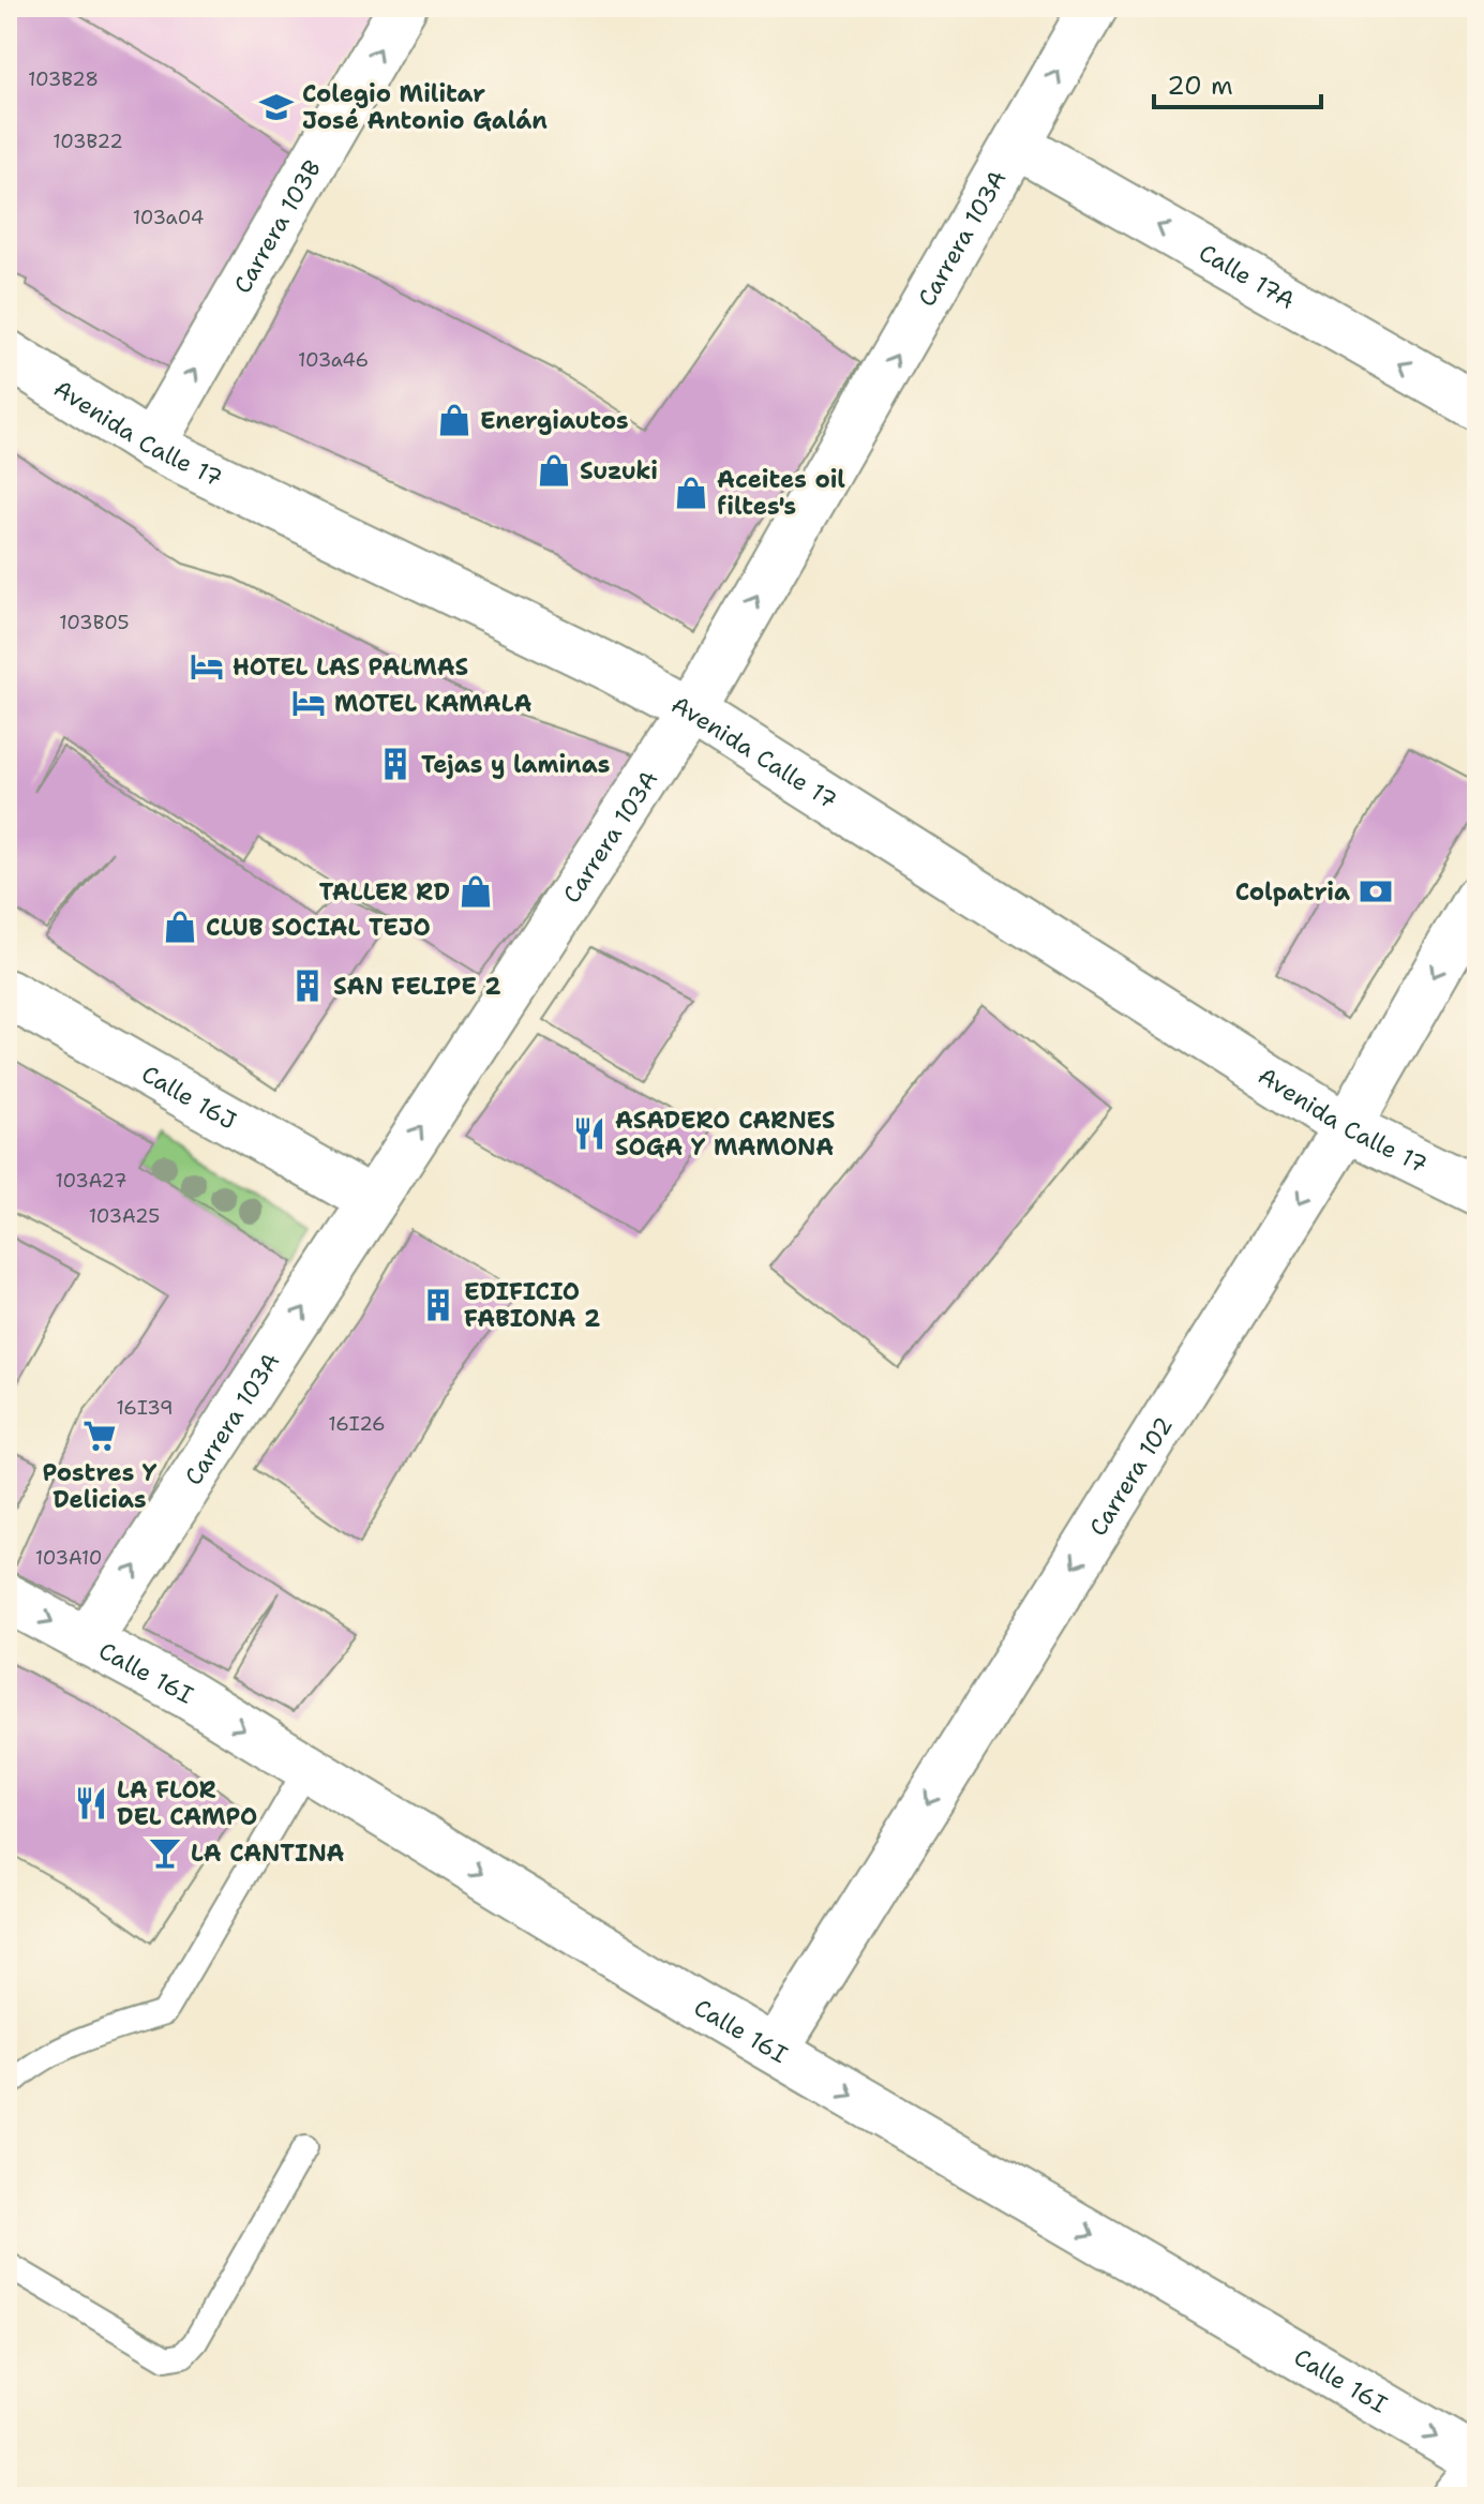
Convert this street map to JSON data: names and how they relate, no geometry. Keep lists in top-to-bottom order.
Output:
{
  "streets": {
    "street": [
      "Carrera 103B",
      "Carrera 103A",
      "Calle 17A",
      "Avenida Calle 17",
      "Calle 16J",
      "Carrera 102",
      "Calle 16I"
    ]
  },
  "crossings": [
    ["Carrera 103B", "Avenida Calle 17"],
    ["Carrera 103A", "Calle 17A"],
    ["Carrera 103A", "Avenida Calle 17"],
    ["Carrera 103A", "Calle 16J"],
    ["Carrera 103A", "Calle 16I"],
    ["Avenida Calle 17", "Carrera 102"],
    ["Carrera 102", "Calle 16I"]
  ],
  "one_way": [
    "Carrera 103B",
    "Carrera 103A",
    "Calle 17A",
    "Carrera 102",
    "Calle 16I"
  ],
  "places": {
    "school or university": ["Colegio Militar José Antonio Galán"],
    "shop": [
      "Energiautos",
      "Suzuki",
      "Aceites oil filtes's",
      "TALLER RD",
      "CLUB SOCIAL TEJO"
    ],
    "hotel": ["HOTEL LAS PALMAS", "MOTEL KAMALA"],
    "building": ["Tejas y laminas", "SAN FELIPE 2", "EDIFICIO FABIONA 2"],
    "bank": ["Colpatria"],
    "restaurant": ["ASADERO CARNES SOGA Y MAMONA", "LA FLOR DEL CAMPO"],
    "supermarket": ["Postres Y Delicias"],
    "bar": ["LA CANTINA"]
  },
  "house_numbers": [
    "103B28",
    "103B22",
    "103a04",
    "103a46",
    "103B05",
    "103A27",
    "103A25",
    "16I39",
    "16I26",
    "103A10"
  ],
  "scale_bar": "20 m"
}
